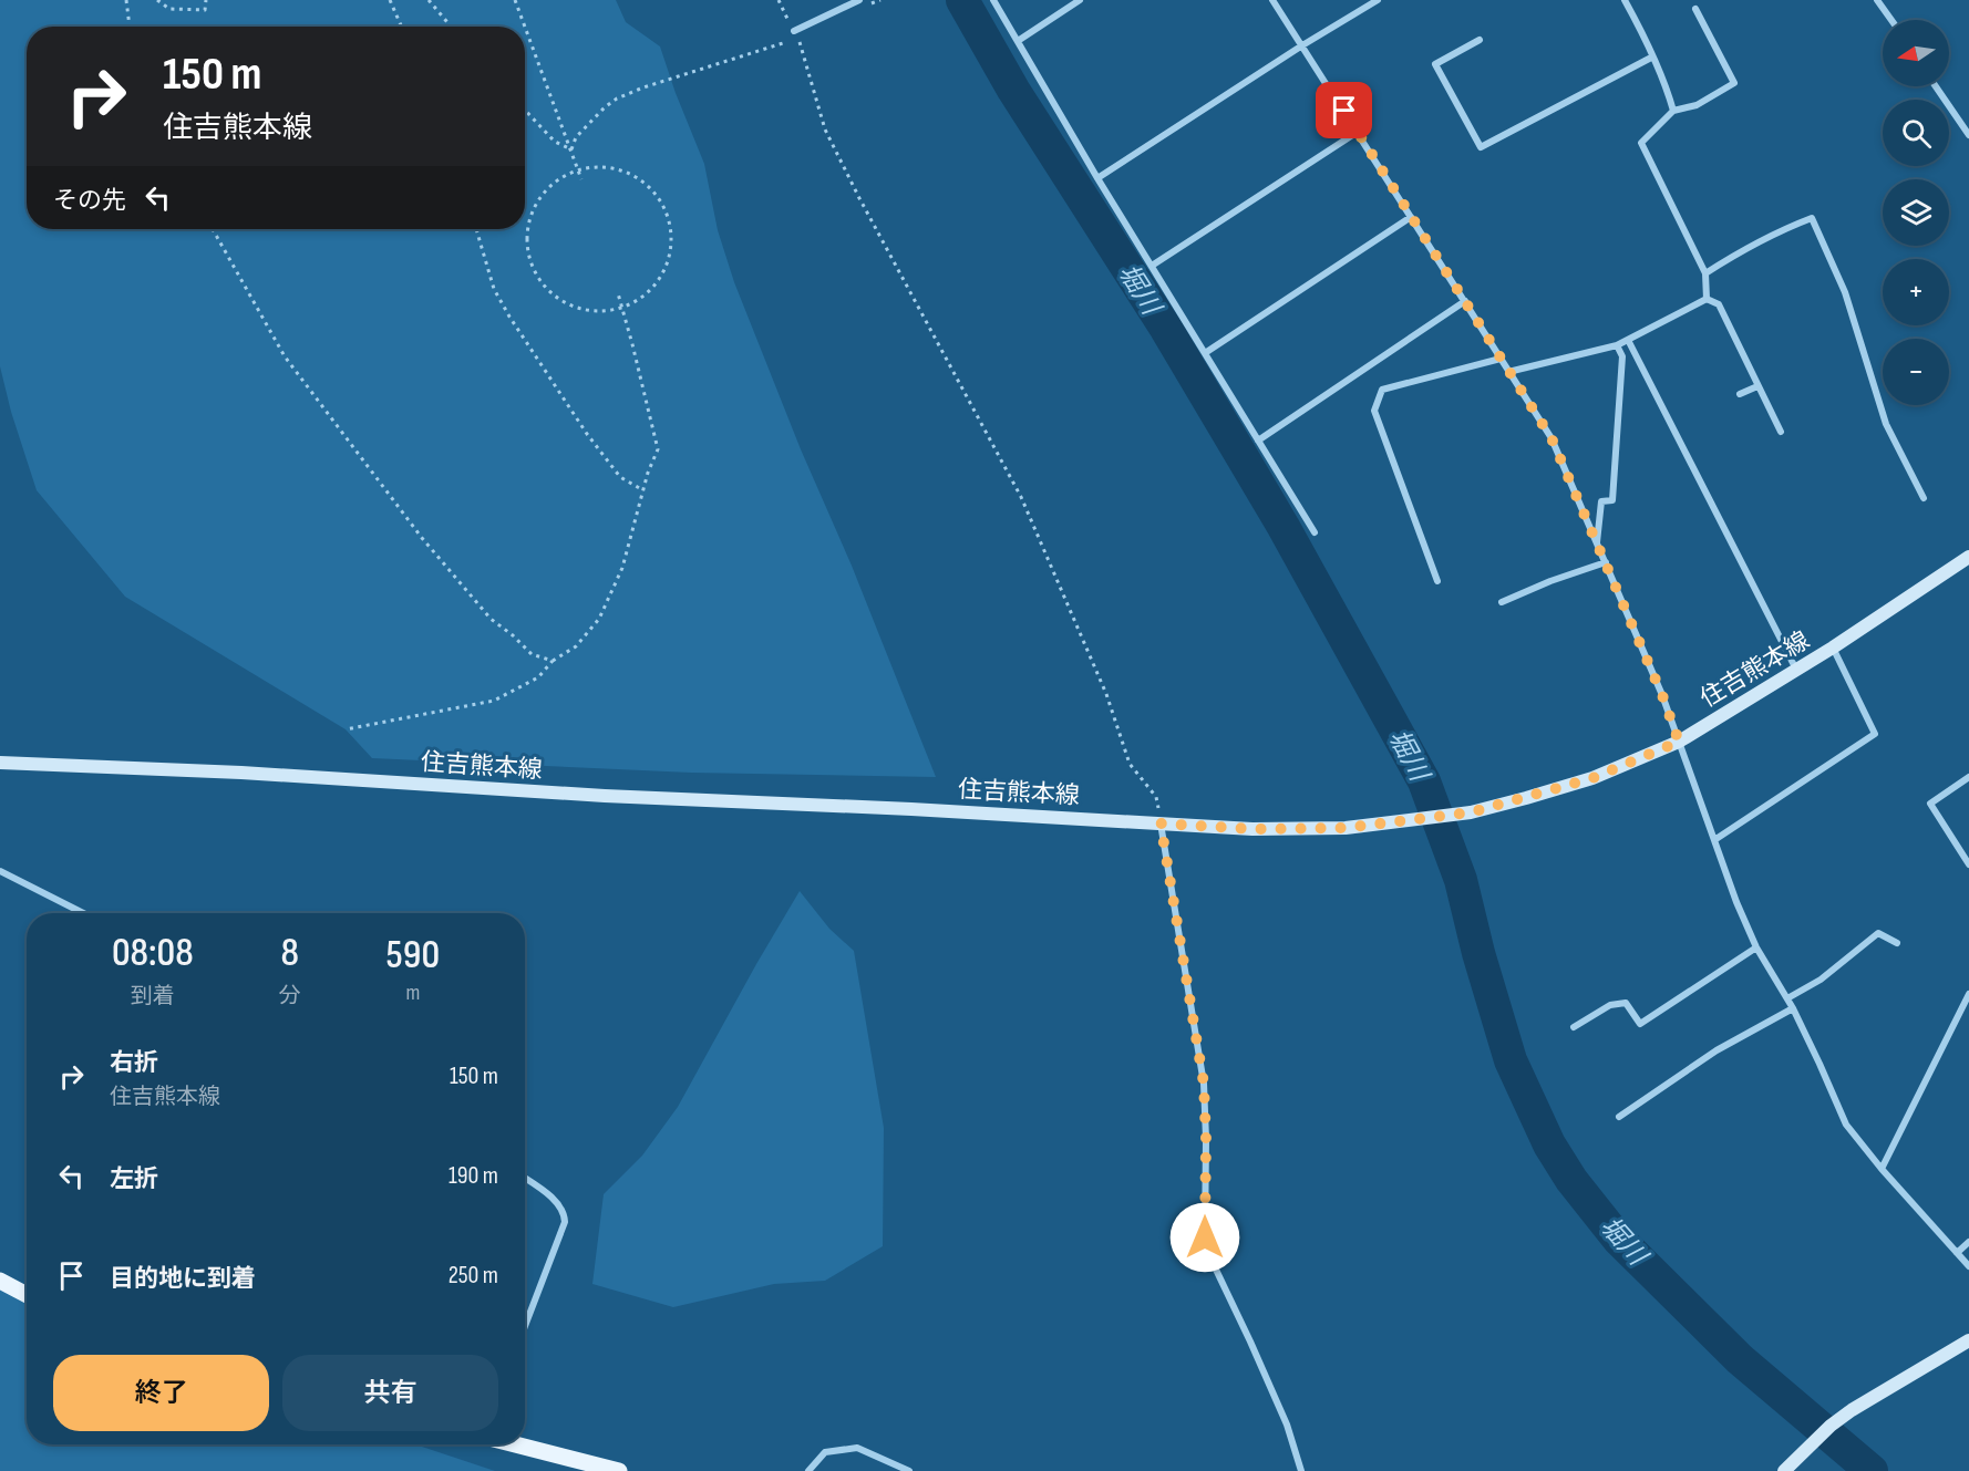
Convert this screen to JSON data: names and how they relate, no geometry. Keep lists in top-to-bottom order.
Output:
{
  "streets": {
    "main road": ["住吉熊本線"]
  },
  "water": ["堀川"],
  "north": "left",
  "page": {
    "map_buttons": ["+", "−"],
    "turn": ["150 m", "住吉熊本線"],
    "then": "その先",
    "eta": [
      "08:08",
      "到着",
      "8",
      "分",
      "590",
      "m"
    ],
    "list": [
      {
        "name": "右折",
        "note": "住吉熊本線",
        "value": "150 m"
      },
      {
        "name": "左折",
        "value": "190 m"
      },
      {
        "name": "目的地に到着",
        "value": "250 m"
      }
    ],
    "buttons": ["終了", "共有"]
  }
}
